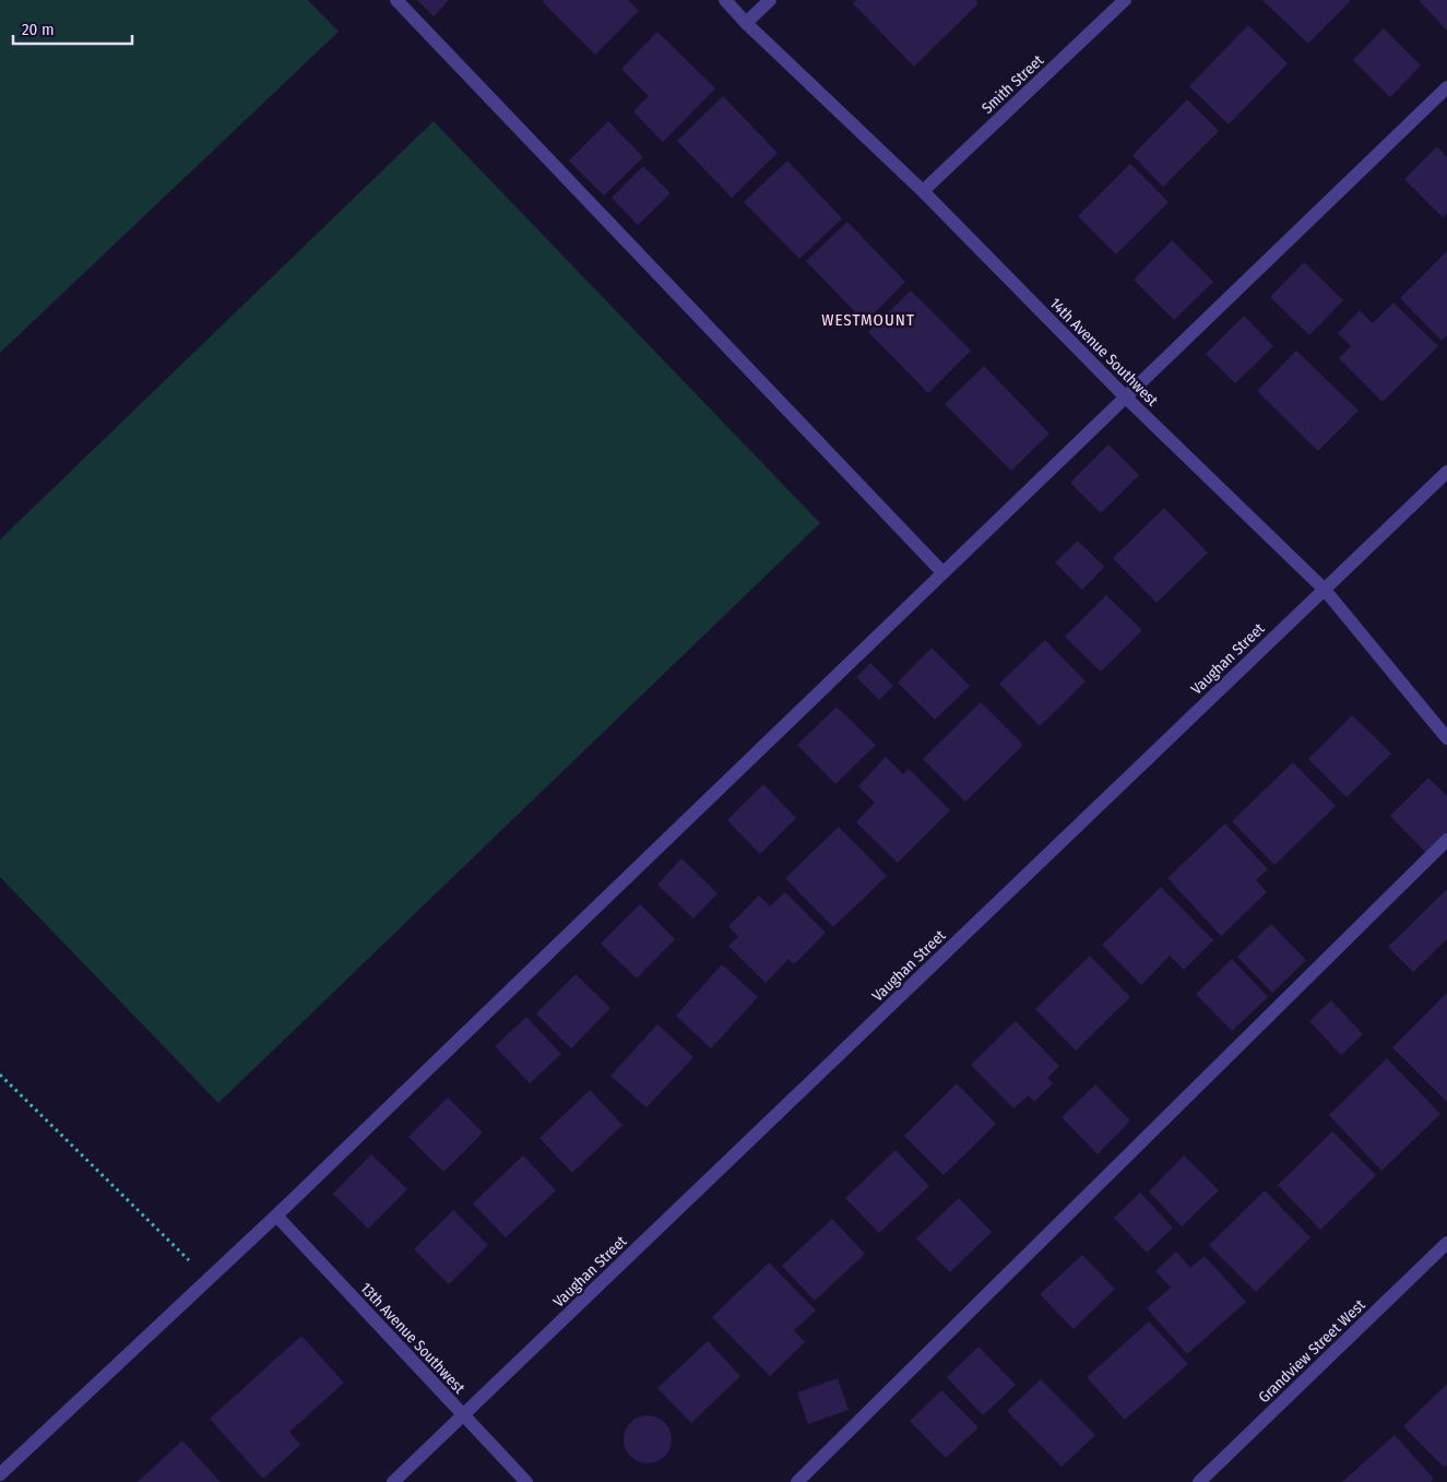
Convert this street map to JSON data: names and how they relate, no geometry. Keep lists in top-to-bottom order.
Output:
{
  "streets": {
    "street": [
      "Smith Street",
      "14th Avenue Southwest",
      "Vaughan Street",
      "13th Avenue Southwest",
      "Grandview Street West"
    ]
  },
  "crossings": [
    ["Smith Street", "14th Avenue Southwest"],
    ["14th Avenue Southwest", "Vaughan Street"],
    ["Vaughan Street", "13th Avenue Southwest"]
  ],
  "districts": ["WESTMOUNT"],
  "scale_bar": "20 m"
}
